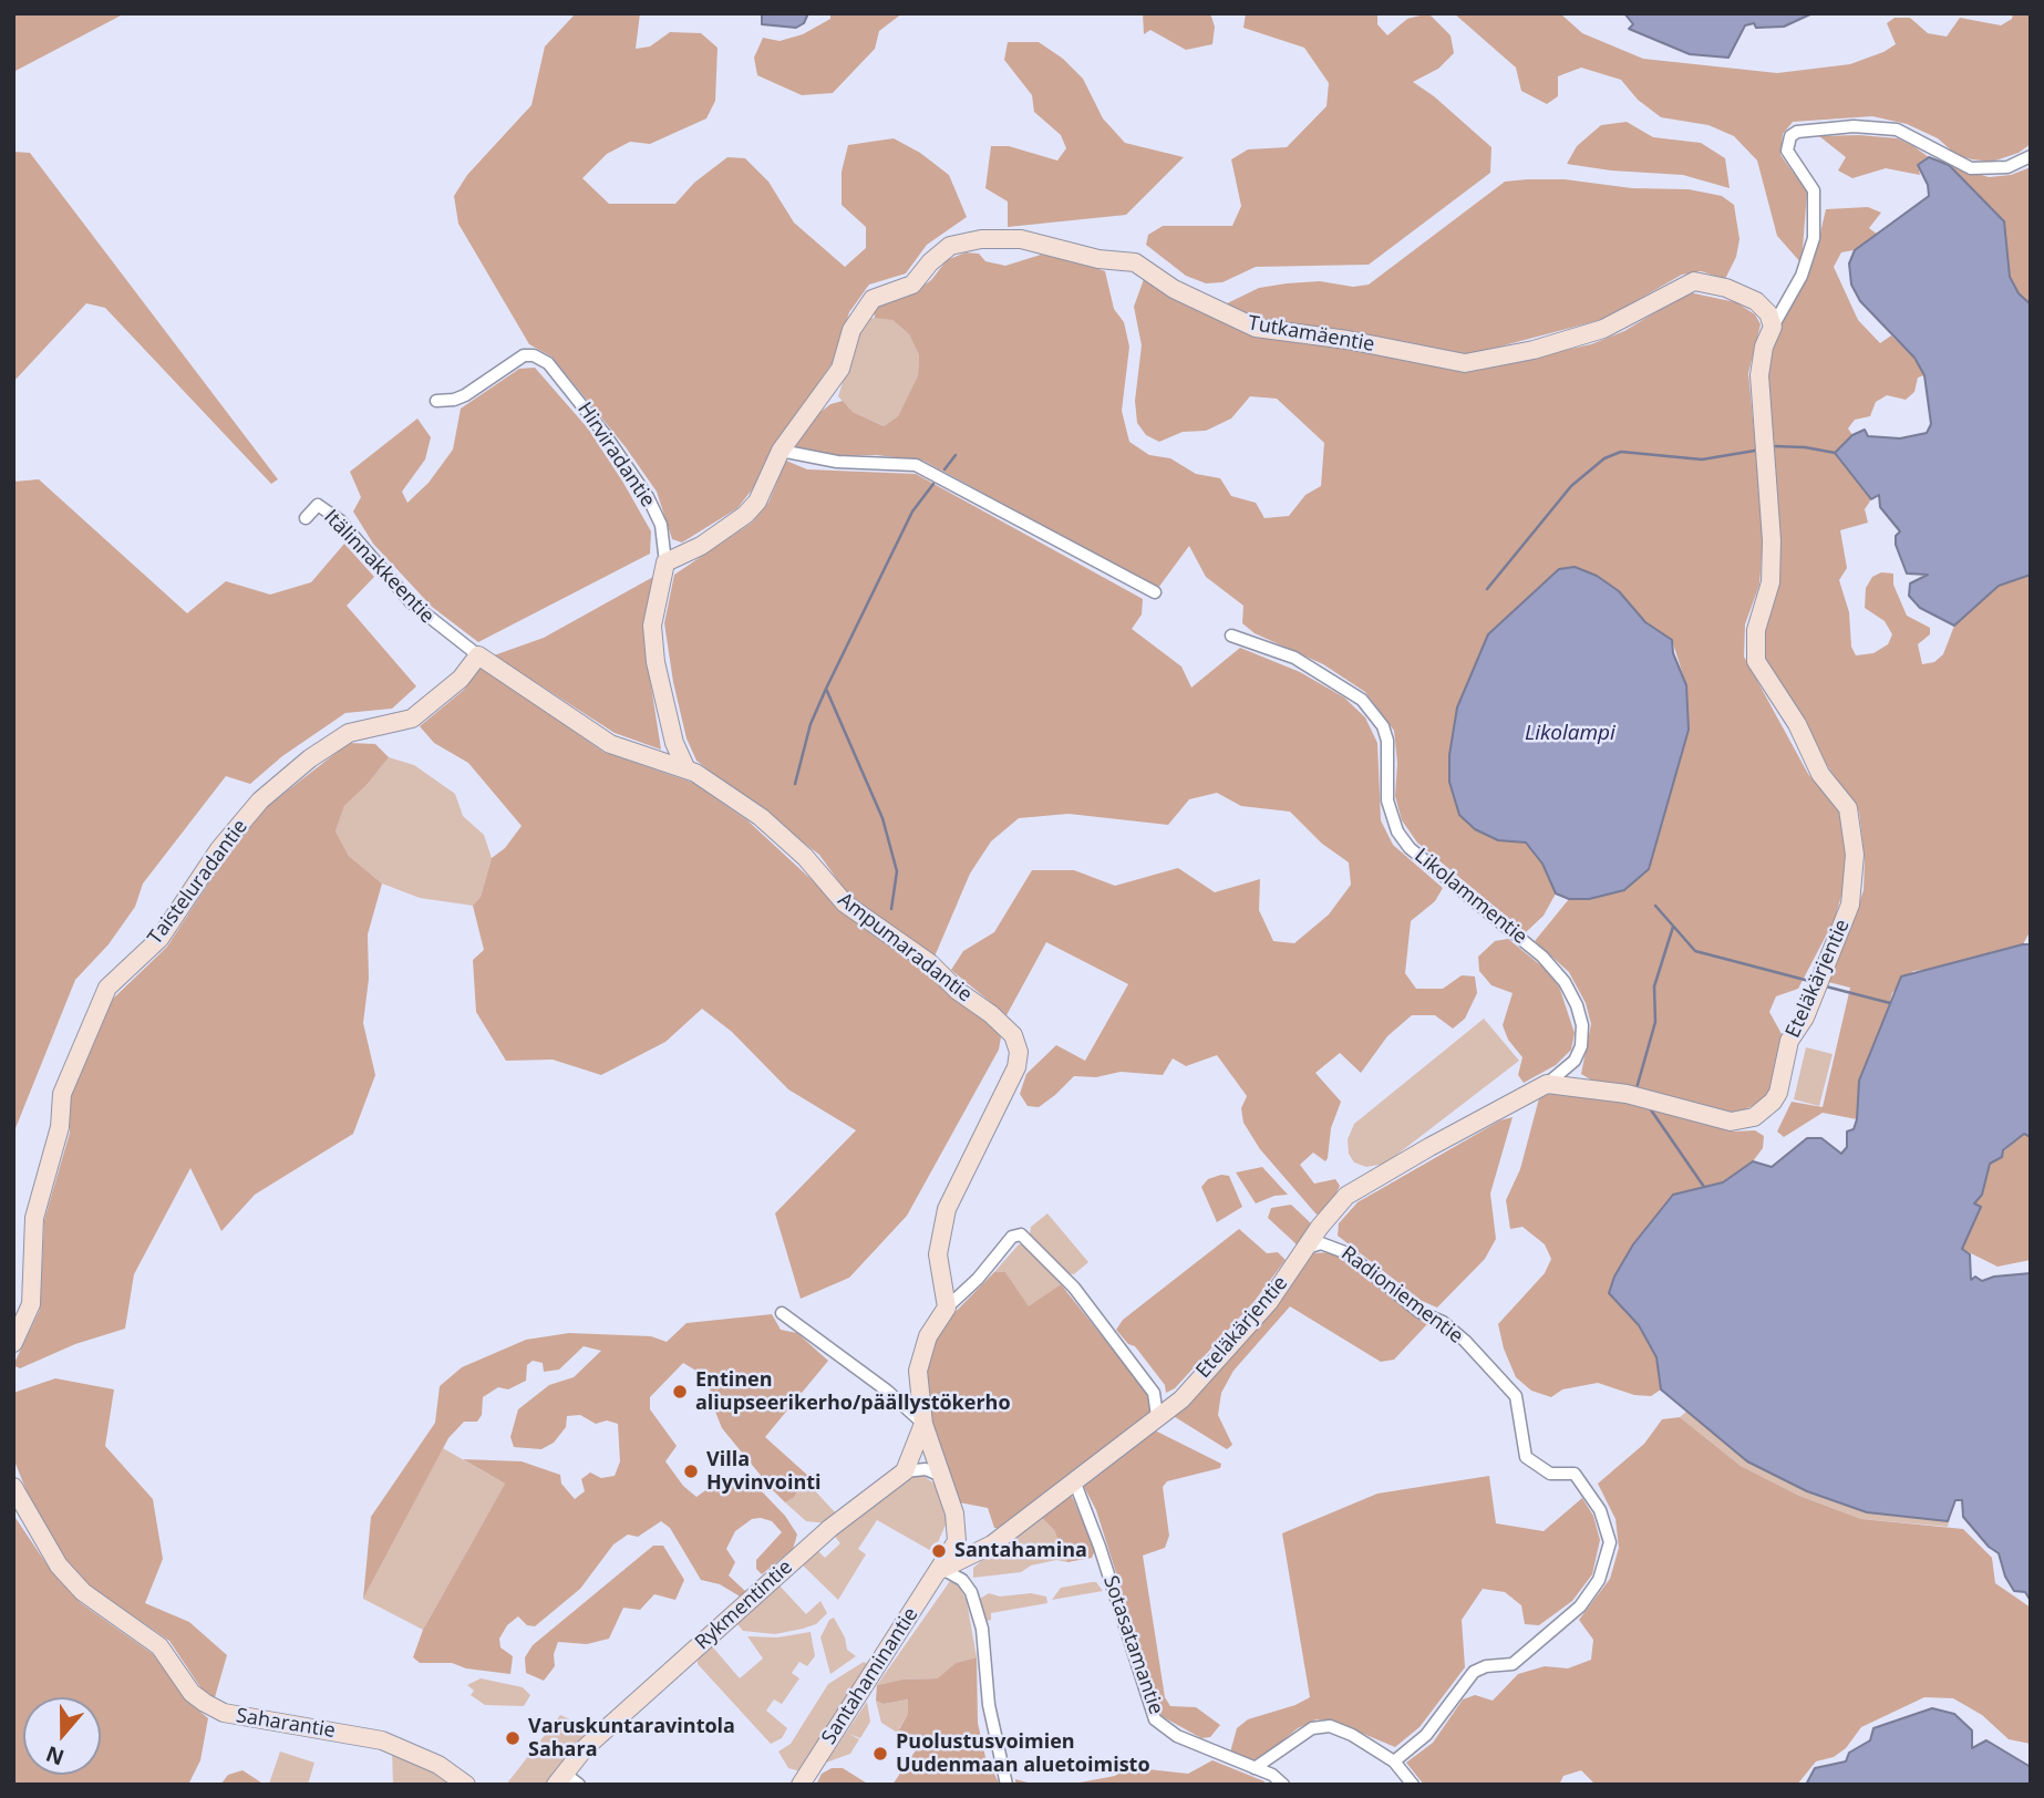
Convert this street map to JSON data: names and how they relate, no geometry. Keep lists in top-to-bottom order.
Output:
{
  "streets": {
    "street": [
      "Tutkamäentie",
      "Hirviradantie",
      "Itälinnakkeentie",
      "Taisteluradantie",
      "Likolammentie",
      "Ampumaradantie",
      "Eteläkärjentie",
      "Radioniementie",
      "Rykmentintie",
      "Sotasatamantie",
      "Santahaminantie",
      "Saharantie"
    ]
  },
  "crossings": [
    ["Tutkamäentie", "Hirviradantie"],
    ["Hirviradantie", "Ampumaradantie"],
    ["Itälinnakkeentie", "Taisteluradantie"],
    ["Itälinnakkeentie", "Ampumaradantie"],
    ["Taisteluradantie", "Ampumaradantie"],
    ["Likolammentie", "Eteläkärjentie"],
    ["Eteläkärjentie", "Radioniementie"],
    ["Eteläkärjentie", "Sotasatamantie"],
    ["Eteläkärjentie", "Santahaminantie"]
  ],
  "water": ["Likolampi"],
  "places": [
    "Entinen aliupseerikerho/päällystökerho",
    "Villa Hyvinvointi",
    "Santahamina",
    "Varuskuntaravintola Sahara",
    "Puolustusvoimien Uudenmaan aluetoimisto"
  ],
  "north": "bottom"
}
